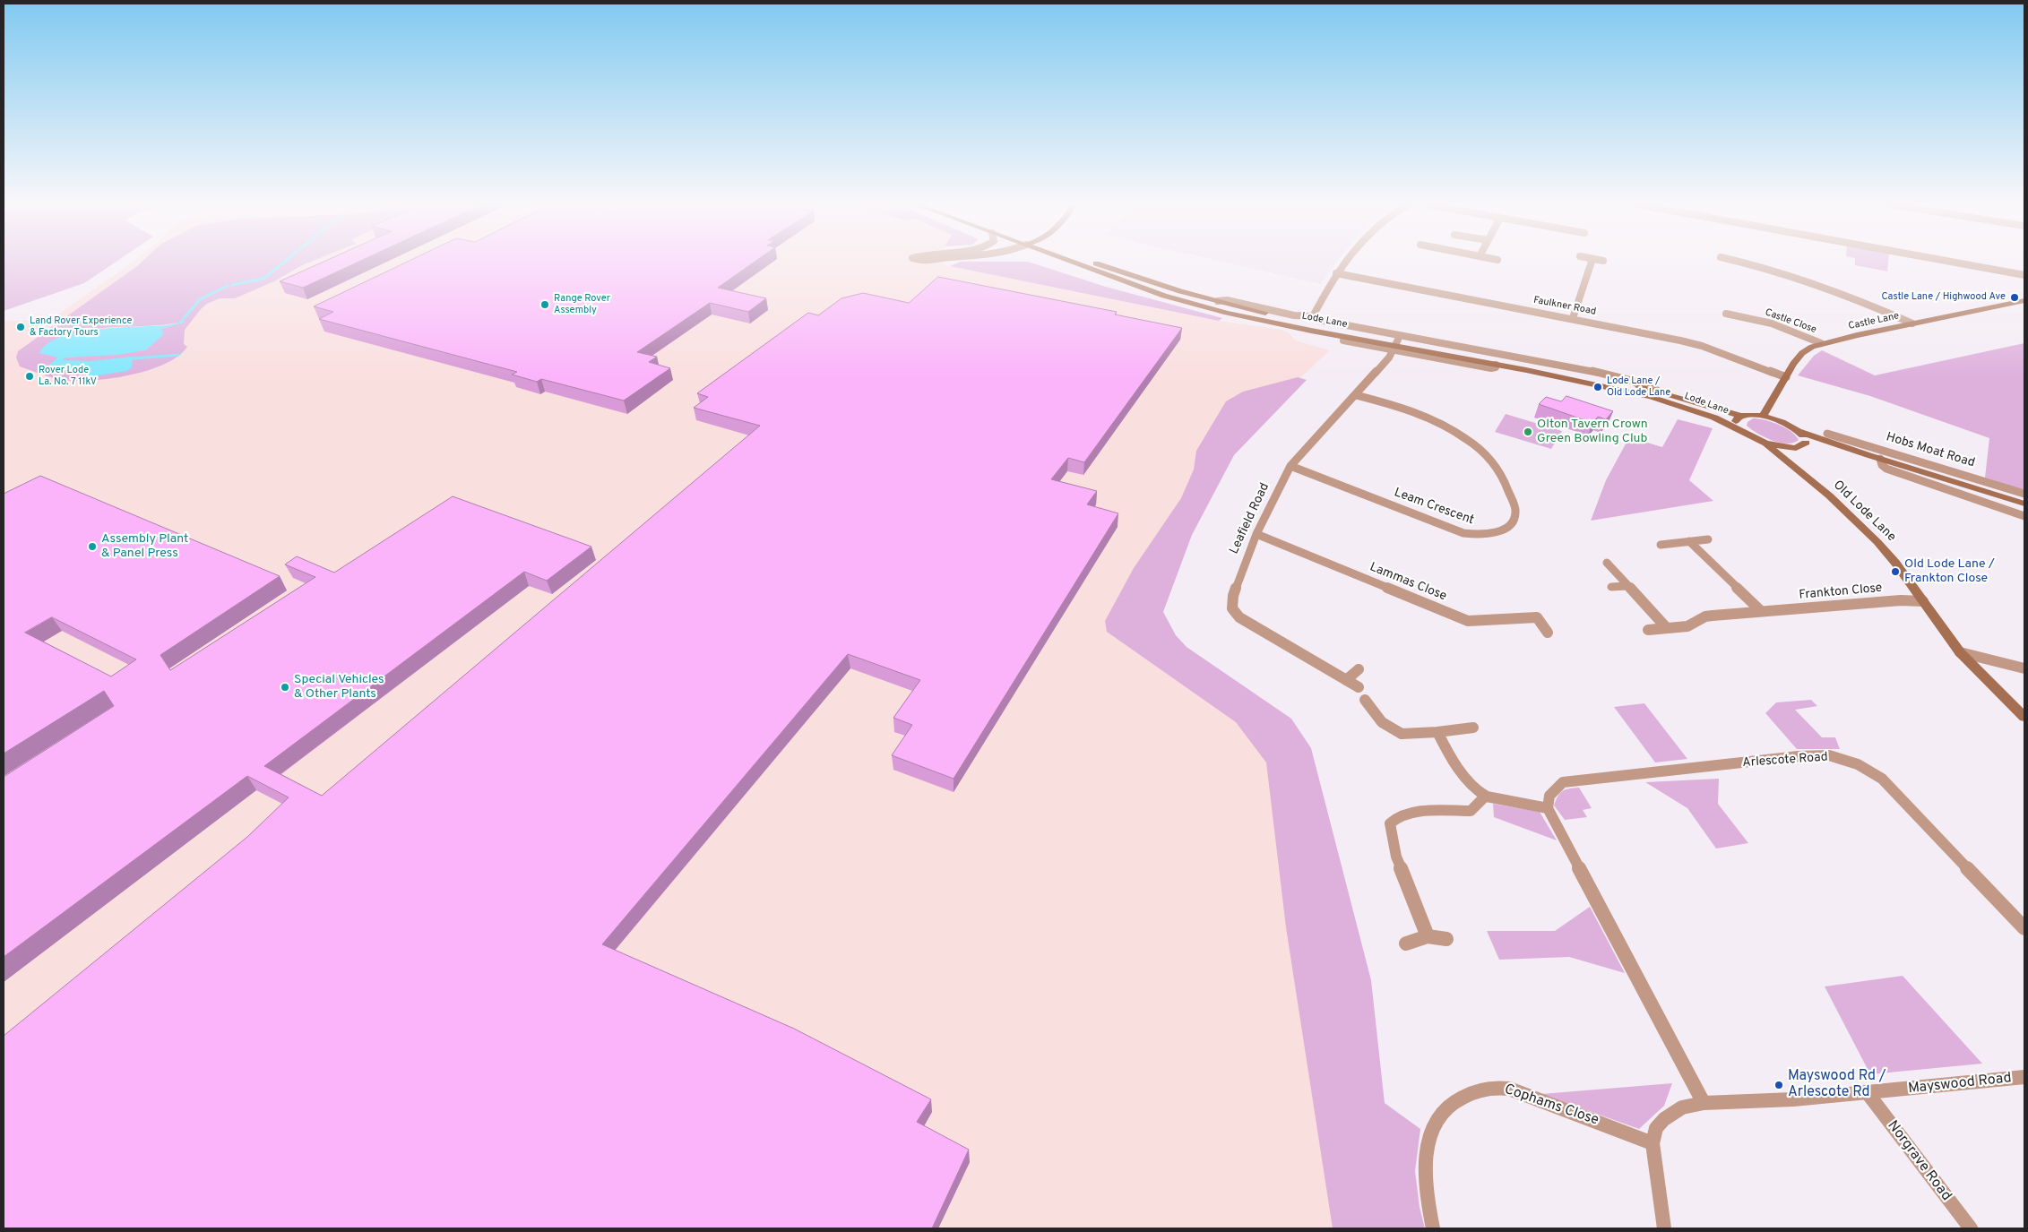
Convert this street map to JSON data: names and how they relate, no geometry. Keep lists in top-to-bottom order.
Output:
{
  "streets": {
    "main road": [
      "Lode Lane",
      "Castle Lane",
      "Hobs Moat Road",
      "Old Lode Lane"
    ],
    "street": [
      "Faulkner Road",
      "Castle Close",
      "Leam Crescent",
      "Leafield Road",
      "Lammas Close",
      "Frankton Close",
      "Arlescote Road",
      "Mayswood Road",
      "Cophams Close",
      "Norgrave Road"
    ]
  },
  "crossings": [
    ["Faulkner Road", "Castle Lane"],
    ["Lode Lane", "Castle Lane"],
    ["Lode Lane", "Hobs Moat Road"],
    ["Lode Lane", "Old Lode Lane"],
    ["Lode Lane", "Leafield Road"],
    ["Castle Close", "Castle Lane"],
    ["Castle Lane", "Hobs Moat Road"],
    ["Leam Crescent", "Leafield Road"],
    ["Old Lode Lane", "Frankton Close"],
    ["Leafield Road", "Lammas Close"],
    ["Mayswood Road", "Cophams Close"],
    ["Mayswood Road", "Norgrave Road"]
  ],
  "places": [
    "Castle Lane / Highwood Ave",
    "Range Rover Assembly",
    "Land Rover Experience & Factory Tours",
    "Rover Lode La. No. 7 11kV",
    "Lode Lane / Old Lode Lane",
    "Olton Tavern Crown Green Bowling Club",
    "Assembly Plant & Panel Press",
    "Old Lode Lane / Frankton Close",
    "Special Vehicles & Other Plants",
    "Mayswood Rd / Arlescote Rd"
  ]
}
